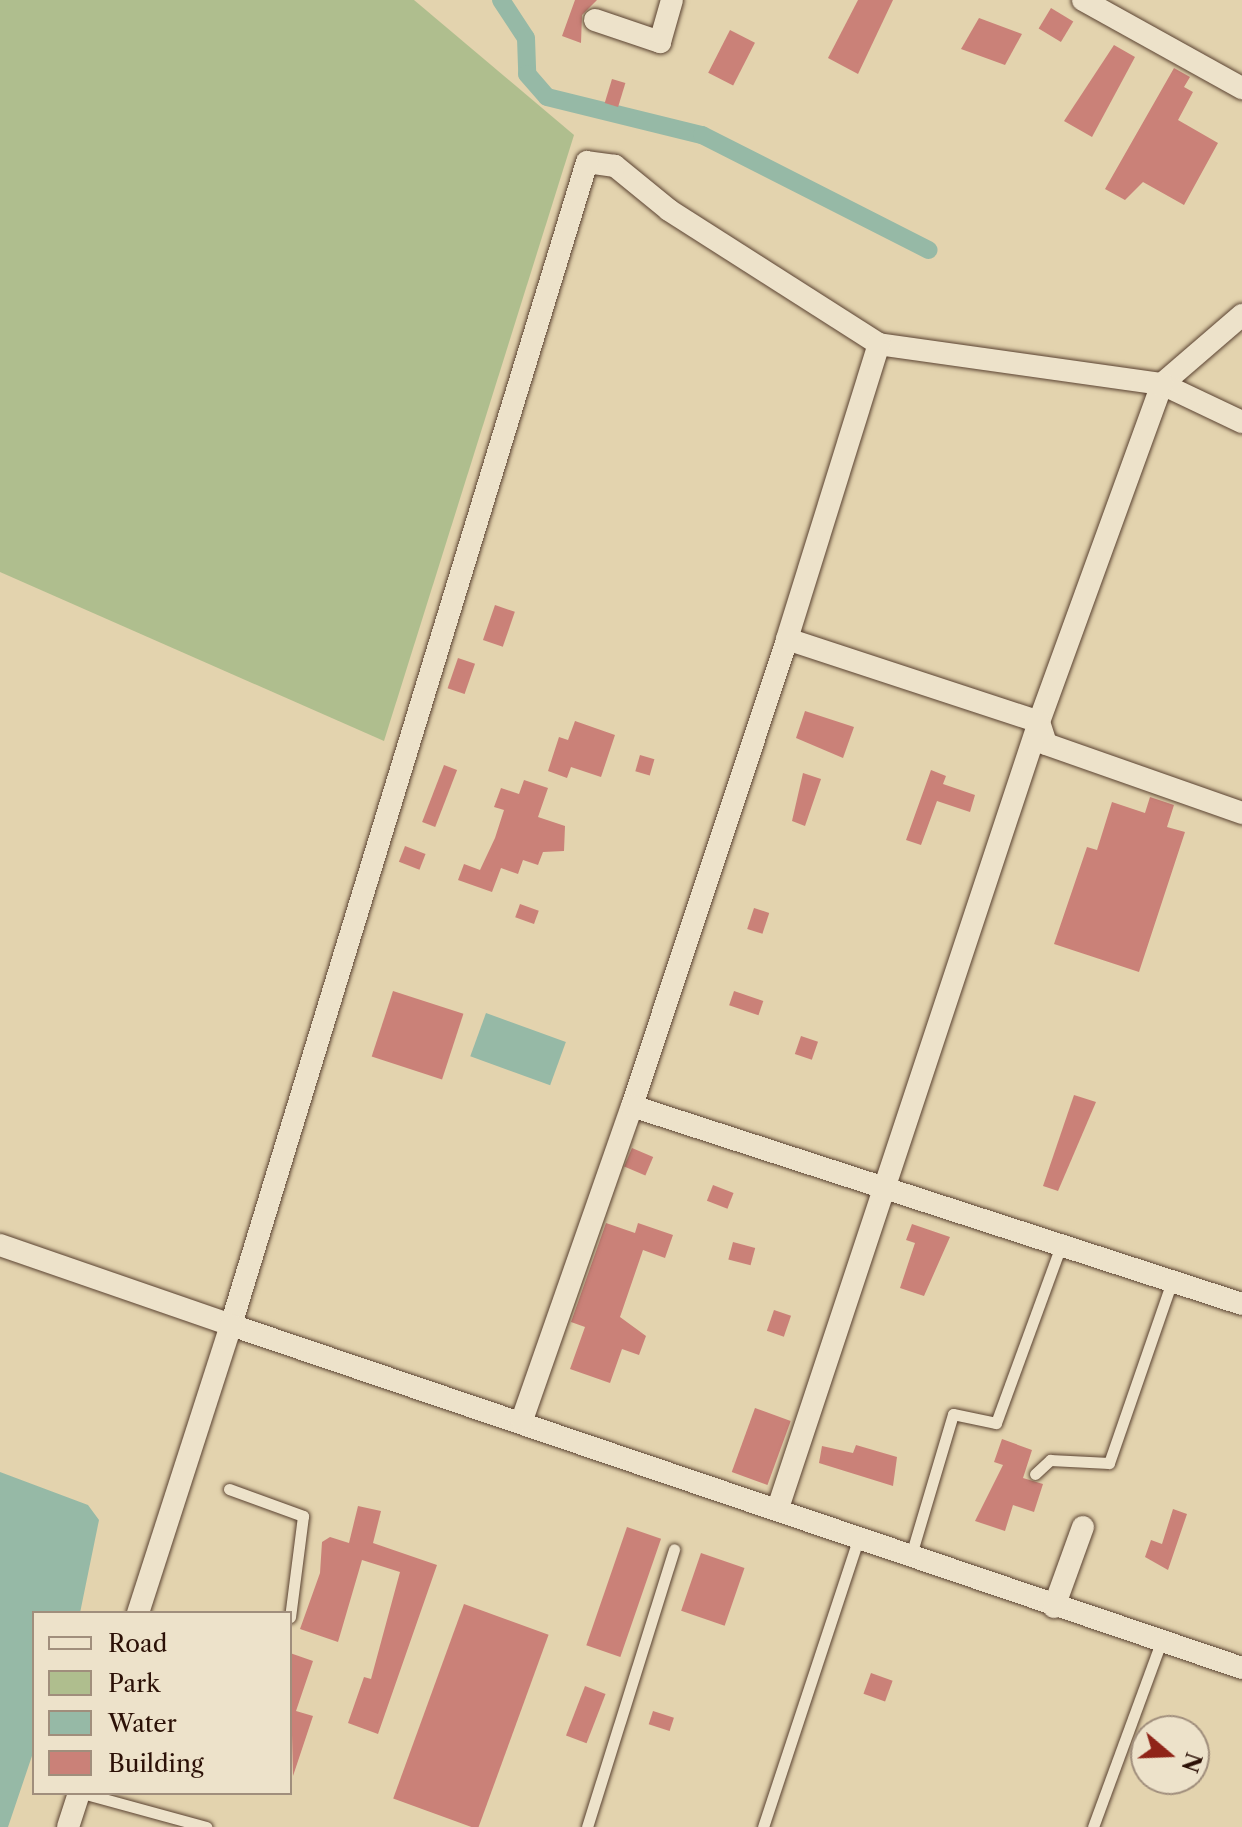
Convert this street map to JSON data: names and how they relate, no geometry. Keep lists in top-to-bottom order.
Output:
{
  "legend": [
    "Road",
    "Park",
    "Water",
    "Building"
  ],
  "north": "right"
}
